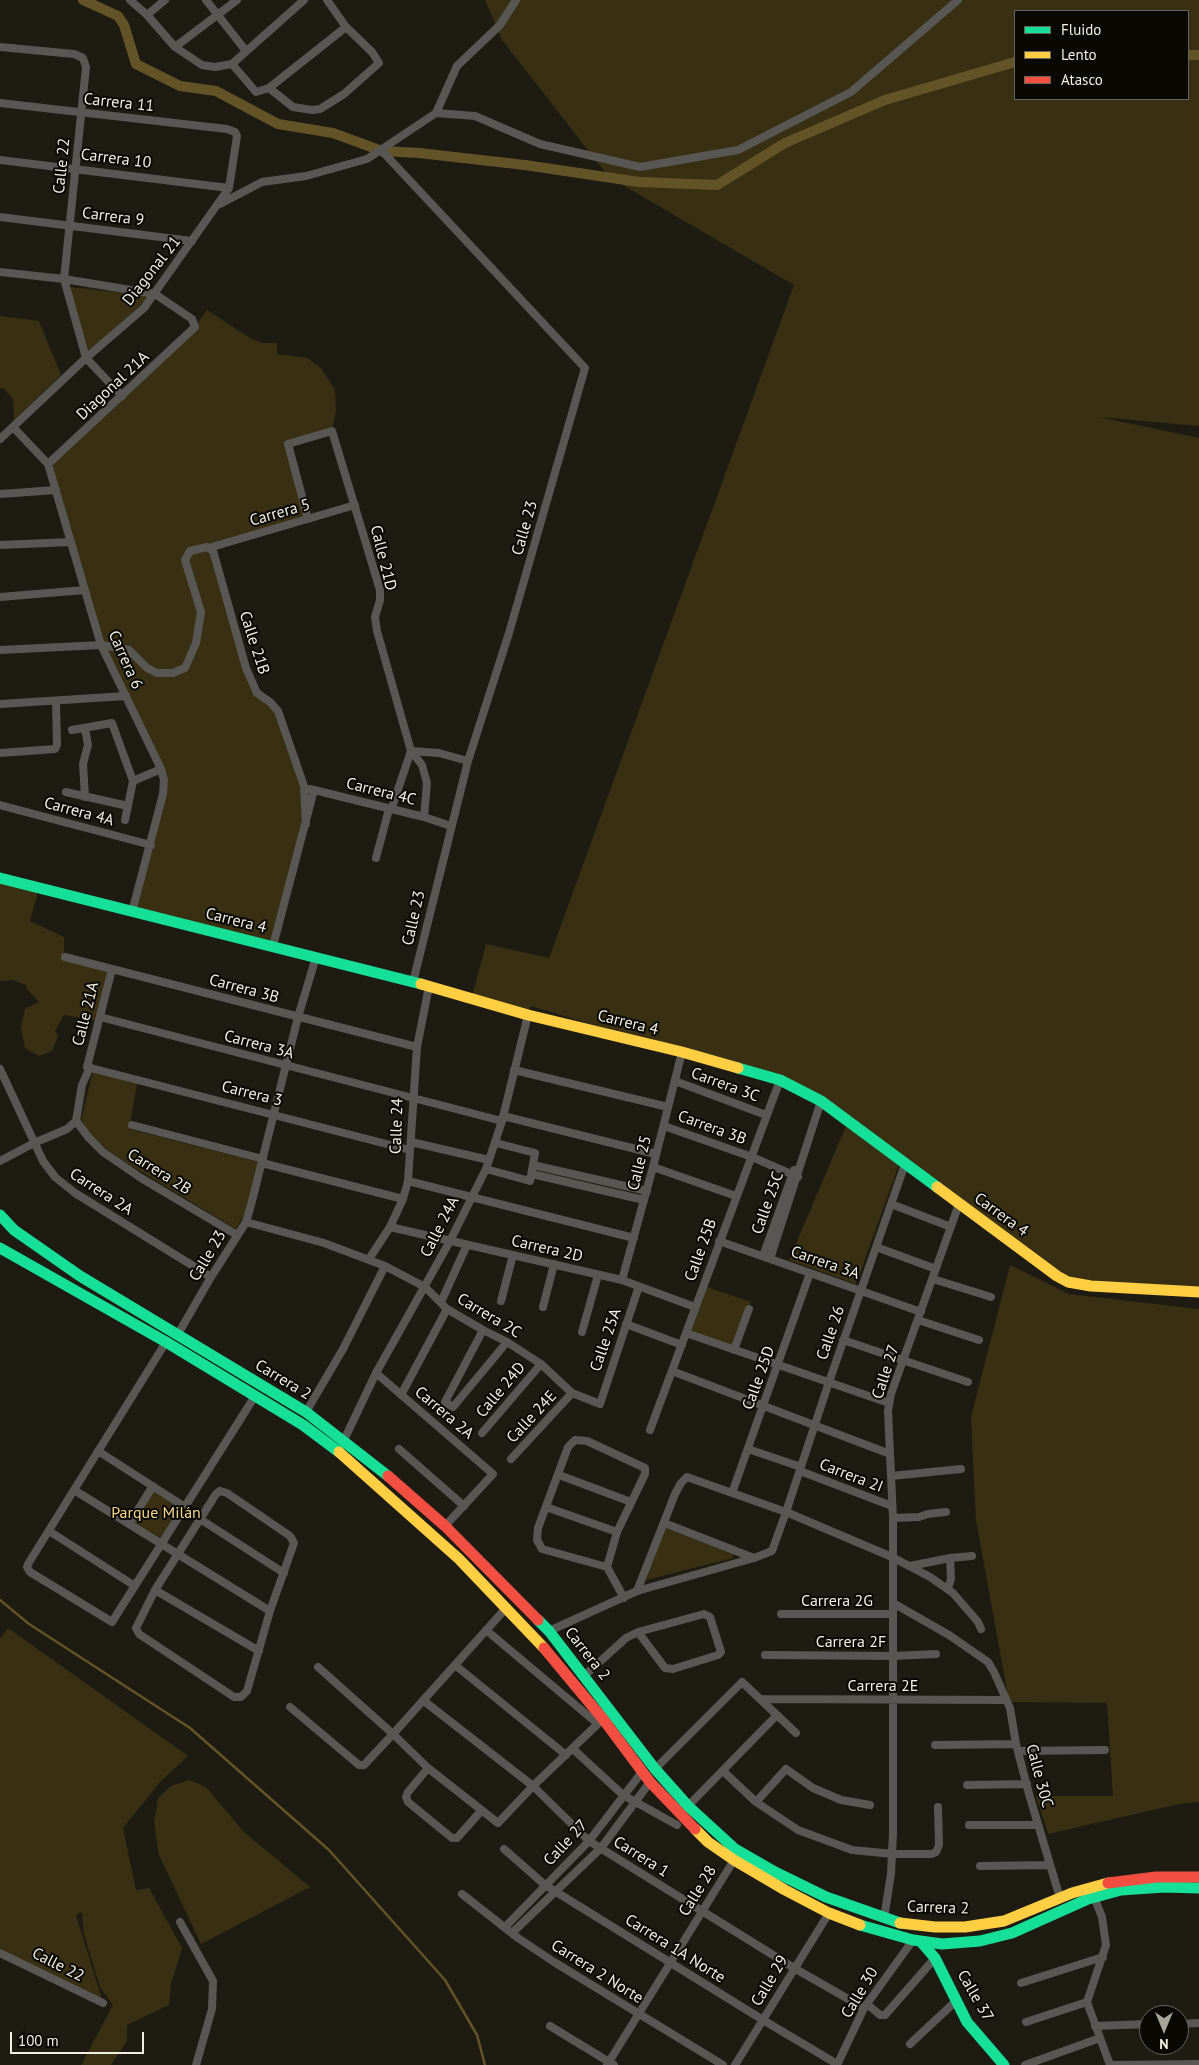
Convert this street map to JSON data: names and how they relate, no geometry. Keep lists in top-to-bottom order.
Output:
{
  "streets": {
    "main road": ["Carrera 4", "Carrera 2", "Calle 37"],
    "street": [
      "Carrera 11",
      "Carrera 10",
      "Calle 22",
      "Carrera 9",
      "Diagonal 21",
      "Diagonal 21A",
      "Carrera 5",
      "Calle 23",
      "Calle 21D",
      "Calle 21B",
      "Carrera 6",
      "Carrera 4C",
      "Carrera 4A",
      "Carrera 3B",
      "Calle 21A",
      "Carrera 3A",
      "Carrera 3C",
      "Carrera 3",
      "Calle 24",
      "Calle 25",
      "Carrera 2B",
      "Carrera 2A",
      "Calle 25C",
      "Calle 24A",
      "Carrera 2D",
      "Calle 25B",
      "Carrera 2C",
      "Calle 26",
      "Calle 25A",
      "Calle 27",
      "Calle 25D",
      "Calle 24D",
      "Calle 24E",
      "Carrera 2I",
      "Carrera 2G",
      "Carrera 2F",
      "Carrera 2E",
      "Calle 30C",
      "Carrera 1",
      "Calle 28",
      "Carrera 1A Norte",
      "Carrera 2 Norte",
      "Calle 29",
      "Calle 30"
    ]
  },
  "crossings": [
    ["Carrera 11", "Calle 22"],
    ["Carrera 11", "Diagonal 21"],
    ["Carrera 10", "Calle 22"],
    ["Carrera 10", "Diagonal 21"],
    ["Calle 22", "Carrera 9"],
    ["Calle 22", "Diagonal 21"],
    ["Carrera 9", "Diagonal 21"],
    ["Diagonal 21", "Diagonal 21A"],
    ["Diagonal 21", "Carrera 6"],
    ["Diagonal 21A", "Carrera 6"],
    ["Carrera 5", "Calle 21D"],
    ["Carrera 5", "Calle 21B"],
    ["Carrera 5", "Carrera 6"],
    ["Calle 23", "Carrera 4C"],
    ["Calle 23", "Carrera 4"],
    ["Calle 23", "Carrera 3B"],
    ["Calle 23", "Carrera 3A"],
    ["Calle 23", "Carrera 3"],
    ["Calle 23", "Carrera 2B"],
    ["Calle 23", "Carrera 2A"],
    ["Calle 23", "Carrera 2C"],
    ["Calle 23", "Carrera 2"],
    ["Calle 21D", "Carrera 4C"],
    ["Calle 21B", "Carrera 4C"],
    ["Calle 21B", "Carrera 4"],
    ["Carrera 6", "Carrera 4A"],
    ["Carrera 6", "Carrera 4"],
    ["Carrera 4", "Calle 24"],
    ["Carrera 4", "Calle 25"],
    ["Carrera 4", "Calle 25C"],
    ["Carrera 4", "Calle 24A"],
    ["Carrera 4", "Calle 25B"],
    ["Carrera 4", "Calle 26"],
    ["Carrera 4", "Calle 27"],
    ["Carrera 3B", "Calle 21A"],
    ["Carrera 3B", "Calle 24"],
    ["Carrera 3B", "Calle 25"],
    ["Carrera 3B", "Calle 24A"],
    ["Carrera 3B", "Calle 25B"],
    ["Calle 21A", "Carrera 3A"],
    ["Calle 21A", "Carrera 3"],
    ["Calle 21A", "Carrera 2B"],
    ["Carrera 3A", "Calle 24"],
    ["Carrera 3A", "Calle 25C"],
    ["Carrera 3A", "Calle 25B"],
    ["Carrera 3A", "Calle 26"],
    ["Carrera 3A", "Calle 27"],
    ["Carrera 3A", "Calle 25D"],
    ["Carrera 3C", "Calle 25"],
    ["Carrera 3C", "Calle 25B"],
    ["Carrera 3", "Calle 24"],
    ["Calle 24", "Carrera 2D"],
    ["Calle 24", "Carrera 2C"],
    ["Calle 25", "Carrera 2D"],
    ["Carrera 2A", "Calle 24A"],
    ["Calle 24A", "Carrera 2D"],
    ["Calle 24A", "Carrera 2C"],
    ["Calle 24A", "Carrera 2"],
    ["Carrera 2D", "Calle 25B"],
    ["Carrera 2D", "Calle 25A"],
    ["Carrera 2C", "Calle 25A"],
    ["Carrera 2C", "Calle 24D"],
    ["Carrera 2C", "Calle 24E"],
    ["Calle 26", "Carrera 2"],
    ["Calle 26", "Carrera 2I"],
    ["Calle 27", "Carrera 2"],
    ["Calle 27", "Carrera 2I"],
    ["Calle 27", "Carrera 2G"],
    ["Calle 27", "Carrera 2F"],
    ["Calle 27", "Carrera 2E"],
    ["Calle 27", "Calle 30C"],
    ["Calle 27", "Carrera 1"],
    ["Calle 27", "Carrera 1A Norte"],
    ["Calle 27", "Carrera 2 Norte"],
    ["Calle 25D", "Carrera 2I"],
    ["Carrera 2", "Calle 30C"],
    ["Carrera 2", "Calle 28"],
    ["Carrera 2", "Calle 29"],
    ["Carrera 2", "Calle 30"],
    ["Carrera 2", "Calle 37"],
    ["Carrera 2E", "Calle 30C"],
    ["Carrera 1", "Calle 28"],
    ["Carrera 1", "Calle 29"],
    ["Carrera 1", "Calle 30"],
    ["Carrera 1", "Calle 37"],
    ["Calle 28", "Carrera 1A Norte"],
    ["Calle 28", "Carrera 2 Norte"],
    ["Carrera 1A Norte", "Calle 29"],
    ["Carrera 1A Norte", "Calle 30"],
    ["Calle 30", "Calle 37"]
  ],
  "parks": ["Parque Milán"],
  "legend": ["Fluido", "Lento", "Atasco"],
  "scale_bar": "100 m",
  "north": "bottom"
}
